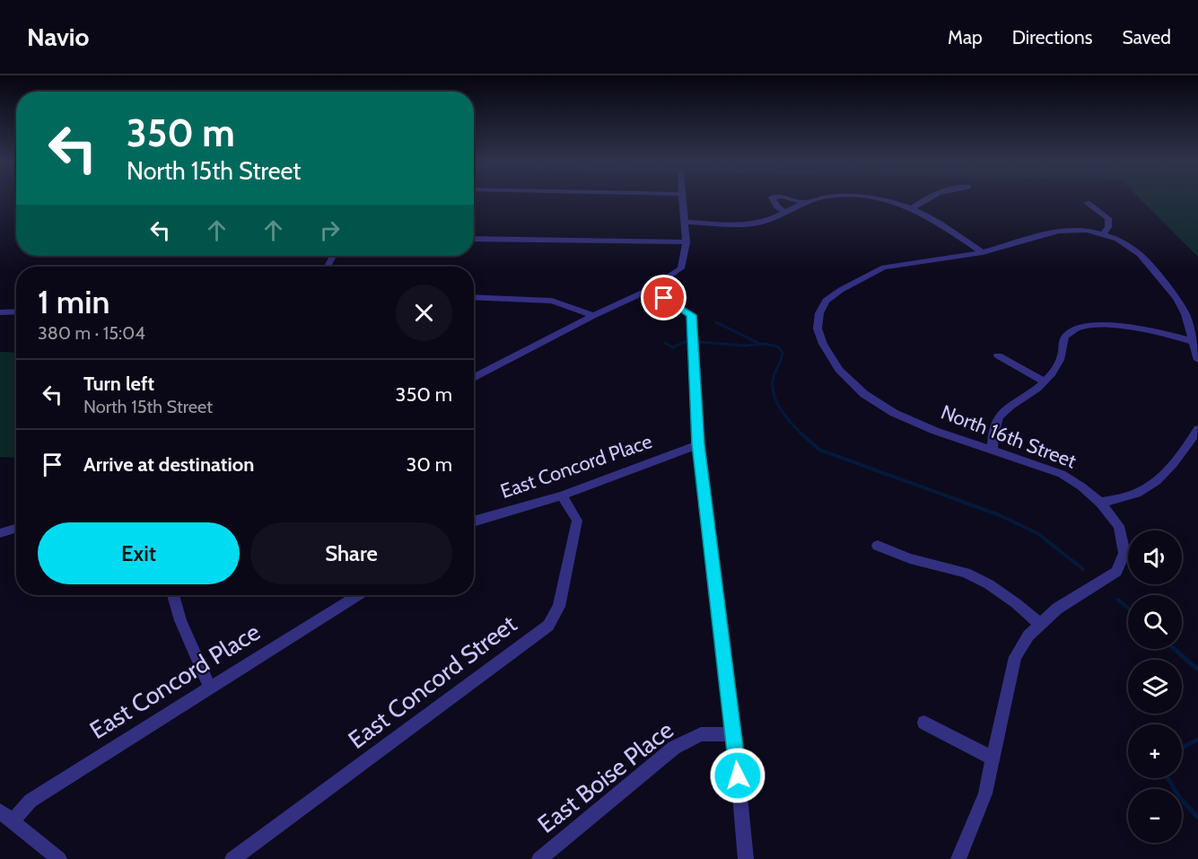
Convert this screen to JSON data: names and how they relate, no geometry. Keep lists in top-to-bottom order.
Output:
{
  "streets": {
    "street": [
      "North 16th Street",
      "East Concord Place",
      "East Concord Street",
      "East Boise Place"
    ]
  },
  "crossings": [
    ["East Concord Place", "East Concord Street"]
  ],
  "page": {
    "header": "Navio",
    "nav": ["Map", "Directions", "Saved"],
    "turn": ["350 m", "North 15th Street"],
    "heading": ["1 min", "380 m · 15:04"],
    "list": [
      {
        "name": "Turn left",
        "note": "North 15th Street",
        "value": "350 m"
      },
      {
        "name": "Arrive at destination",
        "value": "30 m"
      }
    ],
    "buttons": ["Exit", "Share"],
    "map_buttons": ["+", "−"]
  }
}
